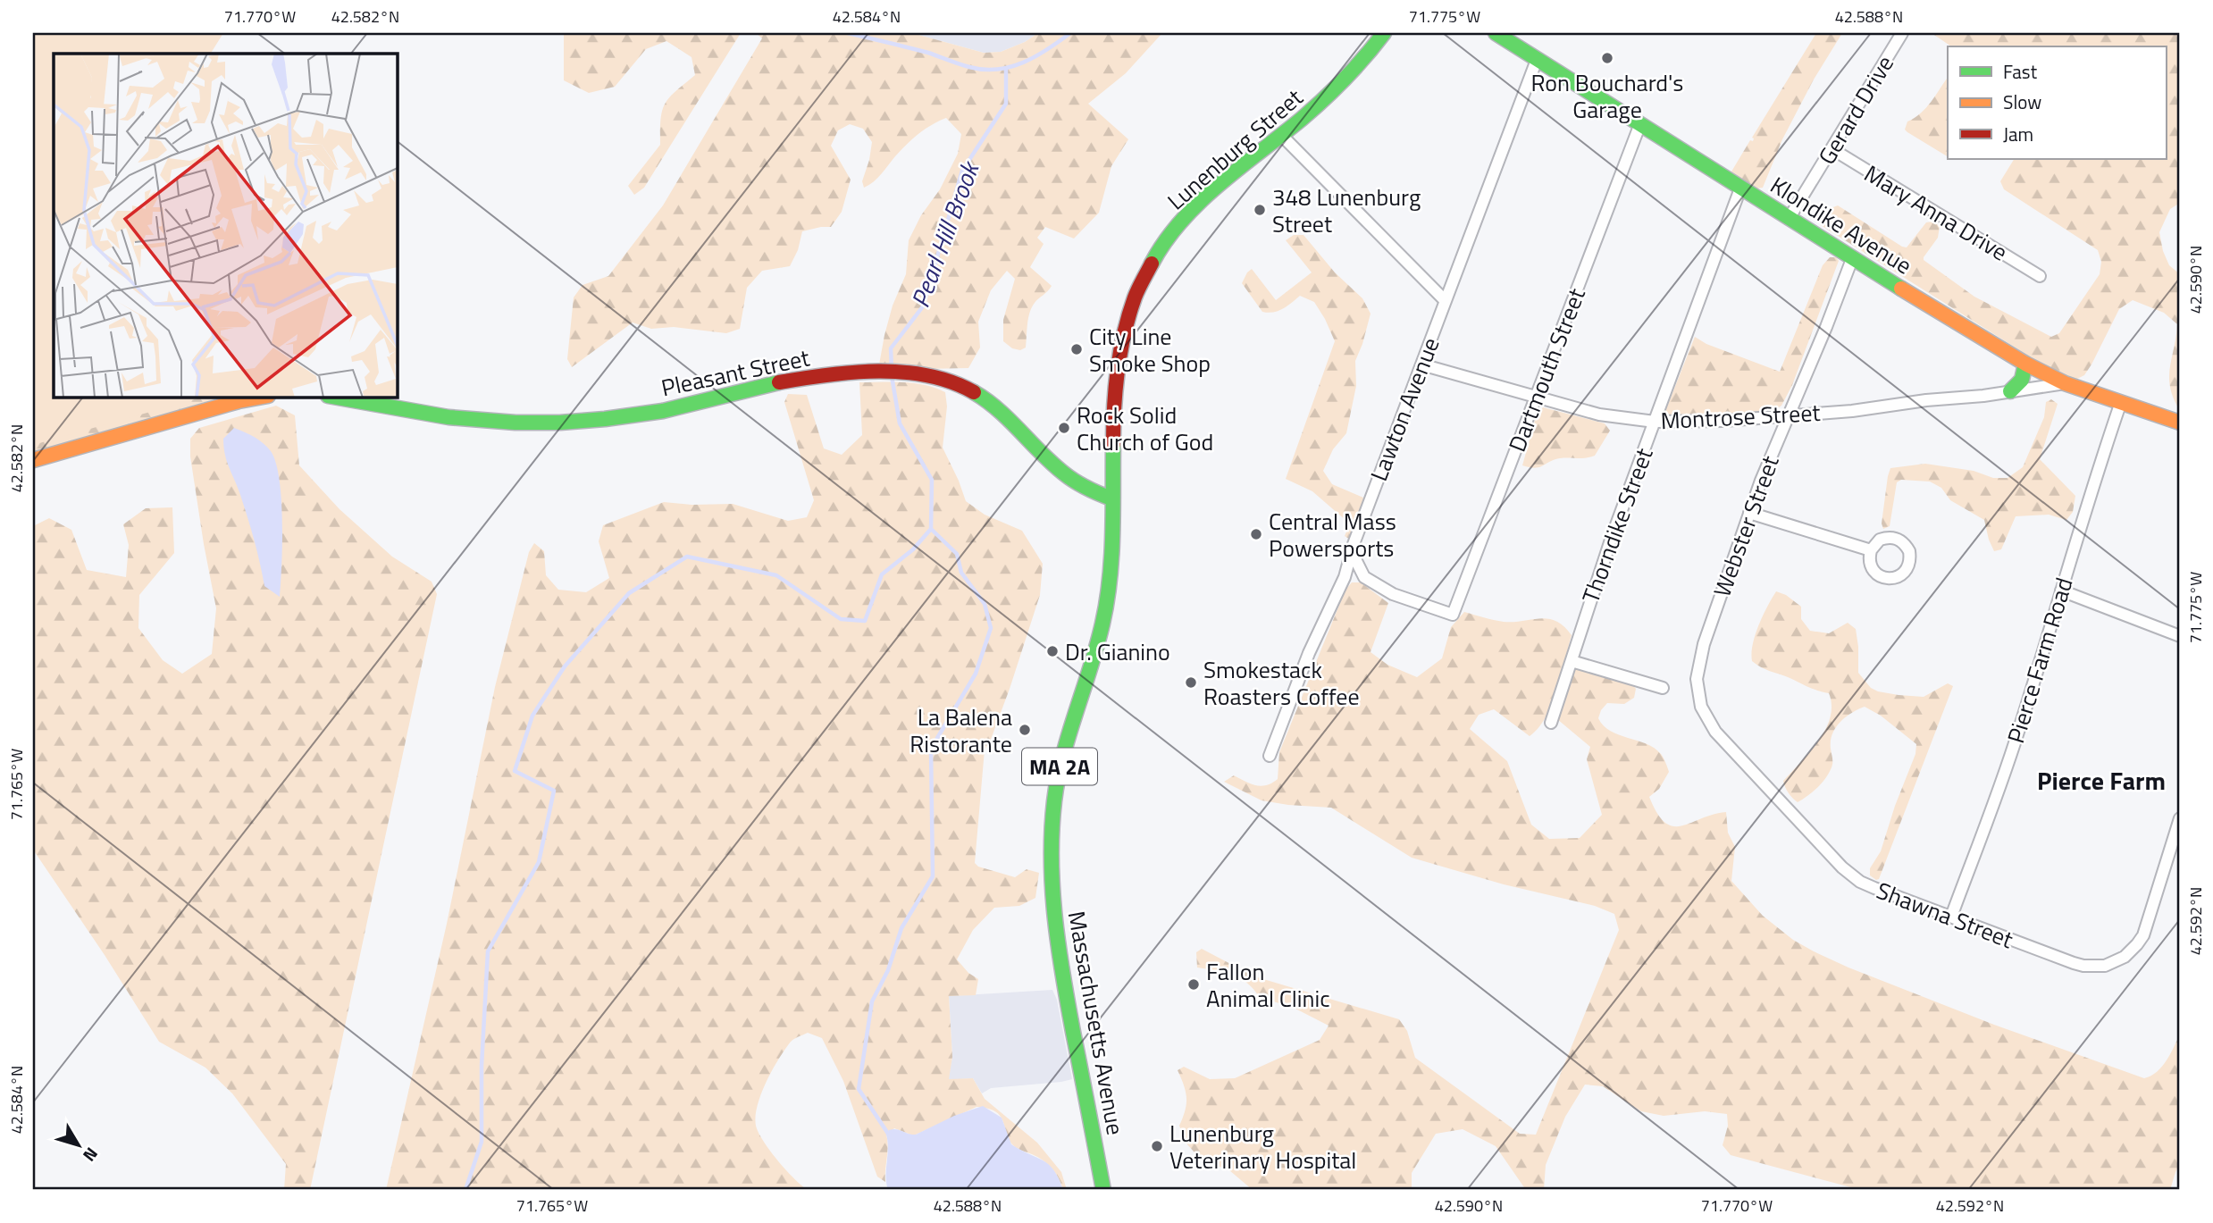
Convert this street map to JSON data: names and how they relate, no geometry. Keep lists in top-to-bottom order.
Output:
{
  "streets": {
    "street": [
      "Gerard Drive",
      "Lunenburg Street",
      "Mary Anna Drive",
      "Klondike Avenue",
      "Dartmouth Street",
      "Pleasant Street",
      "Lawton Avenue",
      "Montrose Street",
      "Thorndike Street",
      "Webster Street",
      "Pierce Farm Road",
      "MA 2A",
      "Shawna Street",
      "Massachusetts Avenue"
    ]
  },
  "crossings": [
    ["Gerard Drive", "Mary Anna Drive"],
    ["Gerard Drive", "Klondike Avenue"],
    ["Lunenburg Street", "Massachusetts Avenue"],
    ["Klondike Avenue", "Dartmouth Street"],
    ["Klondike Avenue", "Lawton Avenue"],
    ["Klondike Avenue", "Montrose Street"],
    ["Klondike Avenue", "Thorndike Street"],
    ["Klondike Avenue", "Webster Street"],
    ["Klondike Avenue", "Pierce Farm Road"],
    ["Dartmouth Street", "Lawton Avenue"],
    ["Dartmouth Street", "Montrose Street"],
    ["Pleasant Street", "Massachusetts Avenue"],
    ["Lawton Avenue", "Montrose Street"],
    ["Montrose Street", "Thorndike Street"],
    ["Montrose Street", "Webster Street"],
    ["Webster Street", "Shawna Street"],
    ["Pierce Farm Road", "Shawna Street"]
  ],
  "districts": ["Pierce Farm"],
  "water": ["Pearl Hill Brook"],
  "places": [
    "Ron Bouchard's Garage",
    "348 Lunenburg Street",
    "City Line Smoke Shop",
    "Rock Solid Church of God",
    "Central Mass Powersports",
    "Dr. Gianino",
    "Smokestack Roasters Coffee",
    "La Balena Ristorante",
    "Fallon Animal Clinic",
    "Lunenburg Veterinary Hospital"
  ],
  "legend": ["Fast", "Slow", "Jam"],
  "north": "bottom right",
  "coordinates": [
    "71.770°W",
    "42.582°N",
    "42.584°N",
    "71.775°W",
    "42.588°N",
    "42.590°N",
    "71.765°W",
    "42.592°N"
  ]
}
